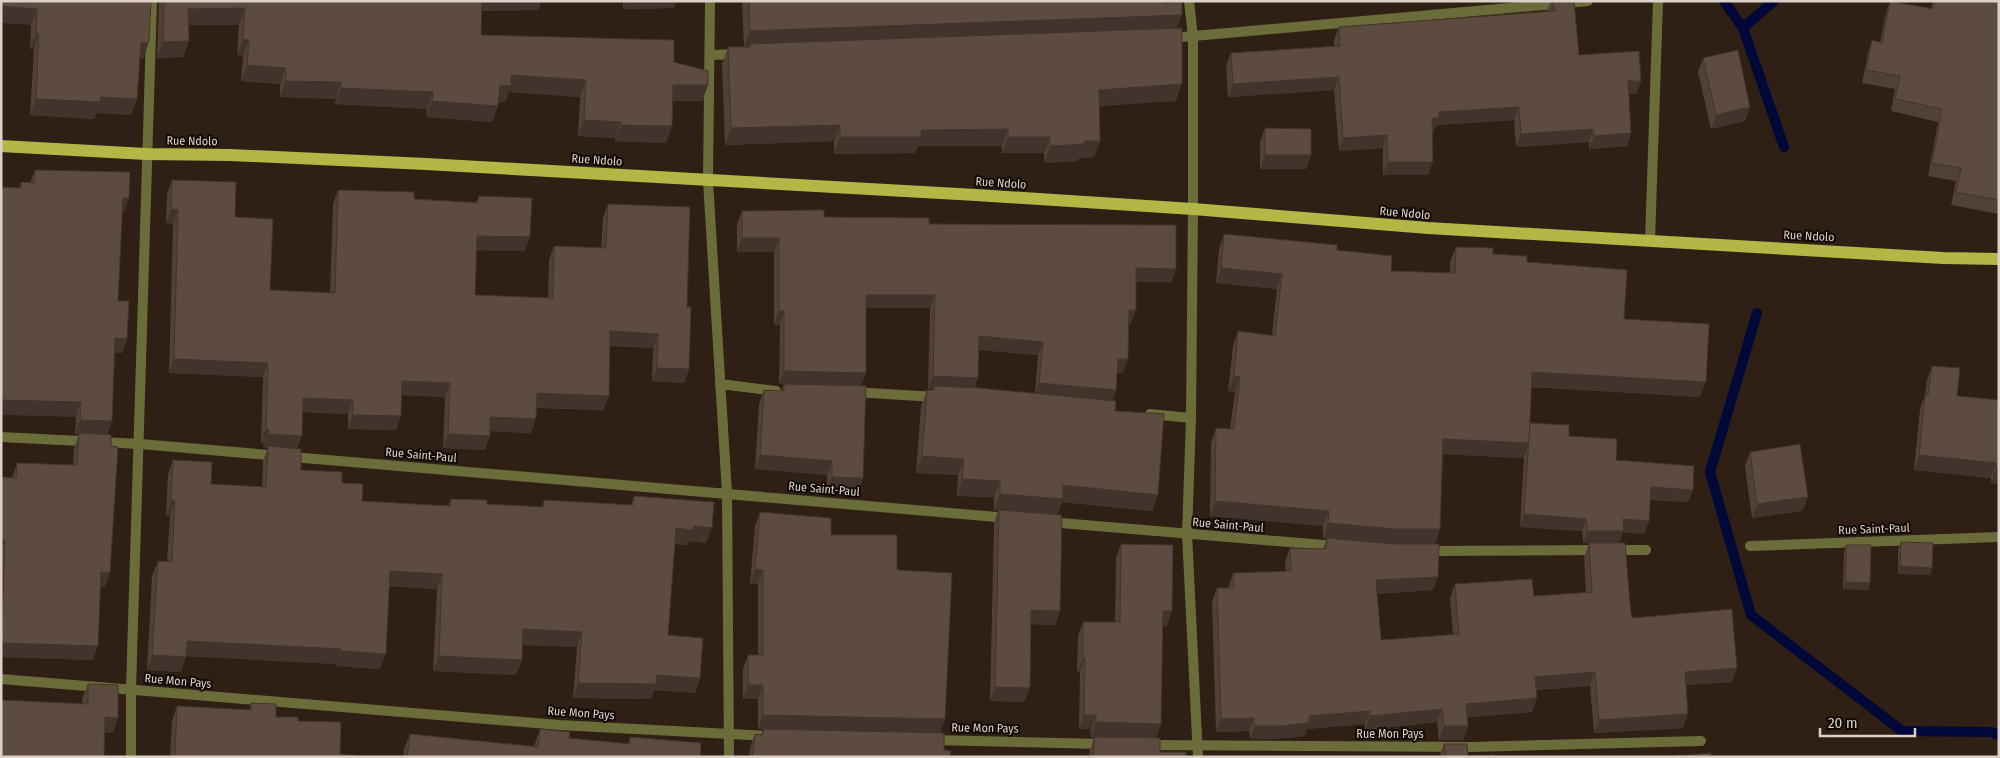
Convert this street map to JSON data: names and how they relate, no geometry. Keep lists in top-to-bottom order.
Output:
{
  "streets": {
    "main road": ["Rue Ndolo"],
    "street": ["Rue Saint-Paul", "Rue Mon Pays"]
  },
  "scale_bar": "20 m"
}
